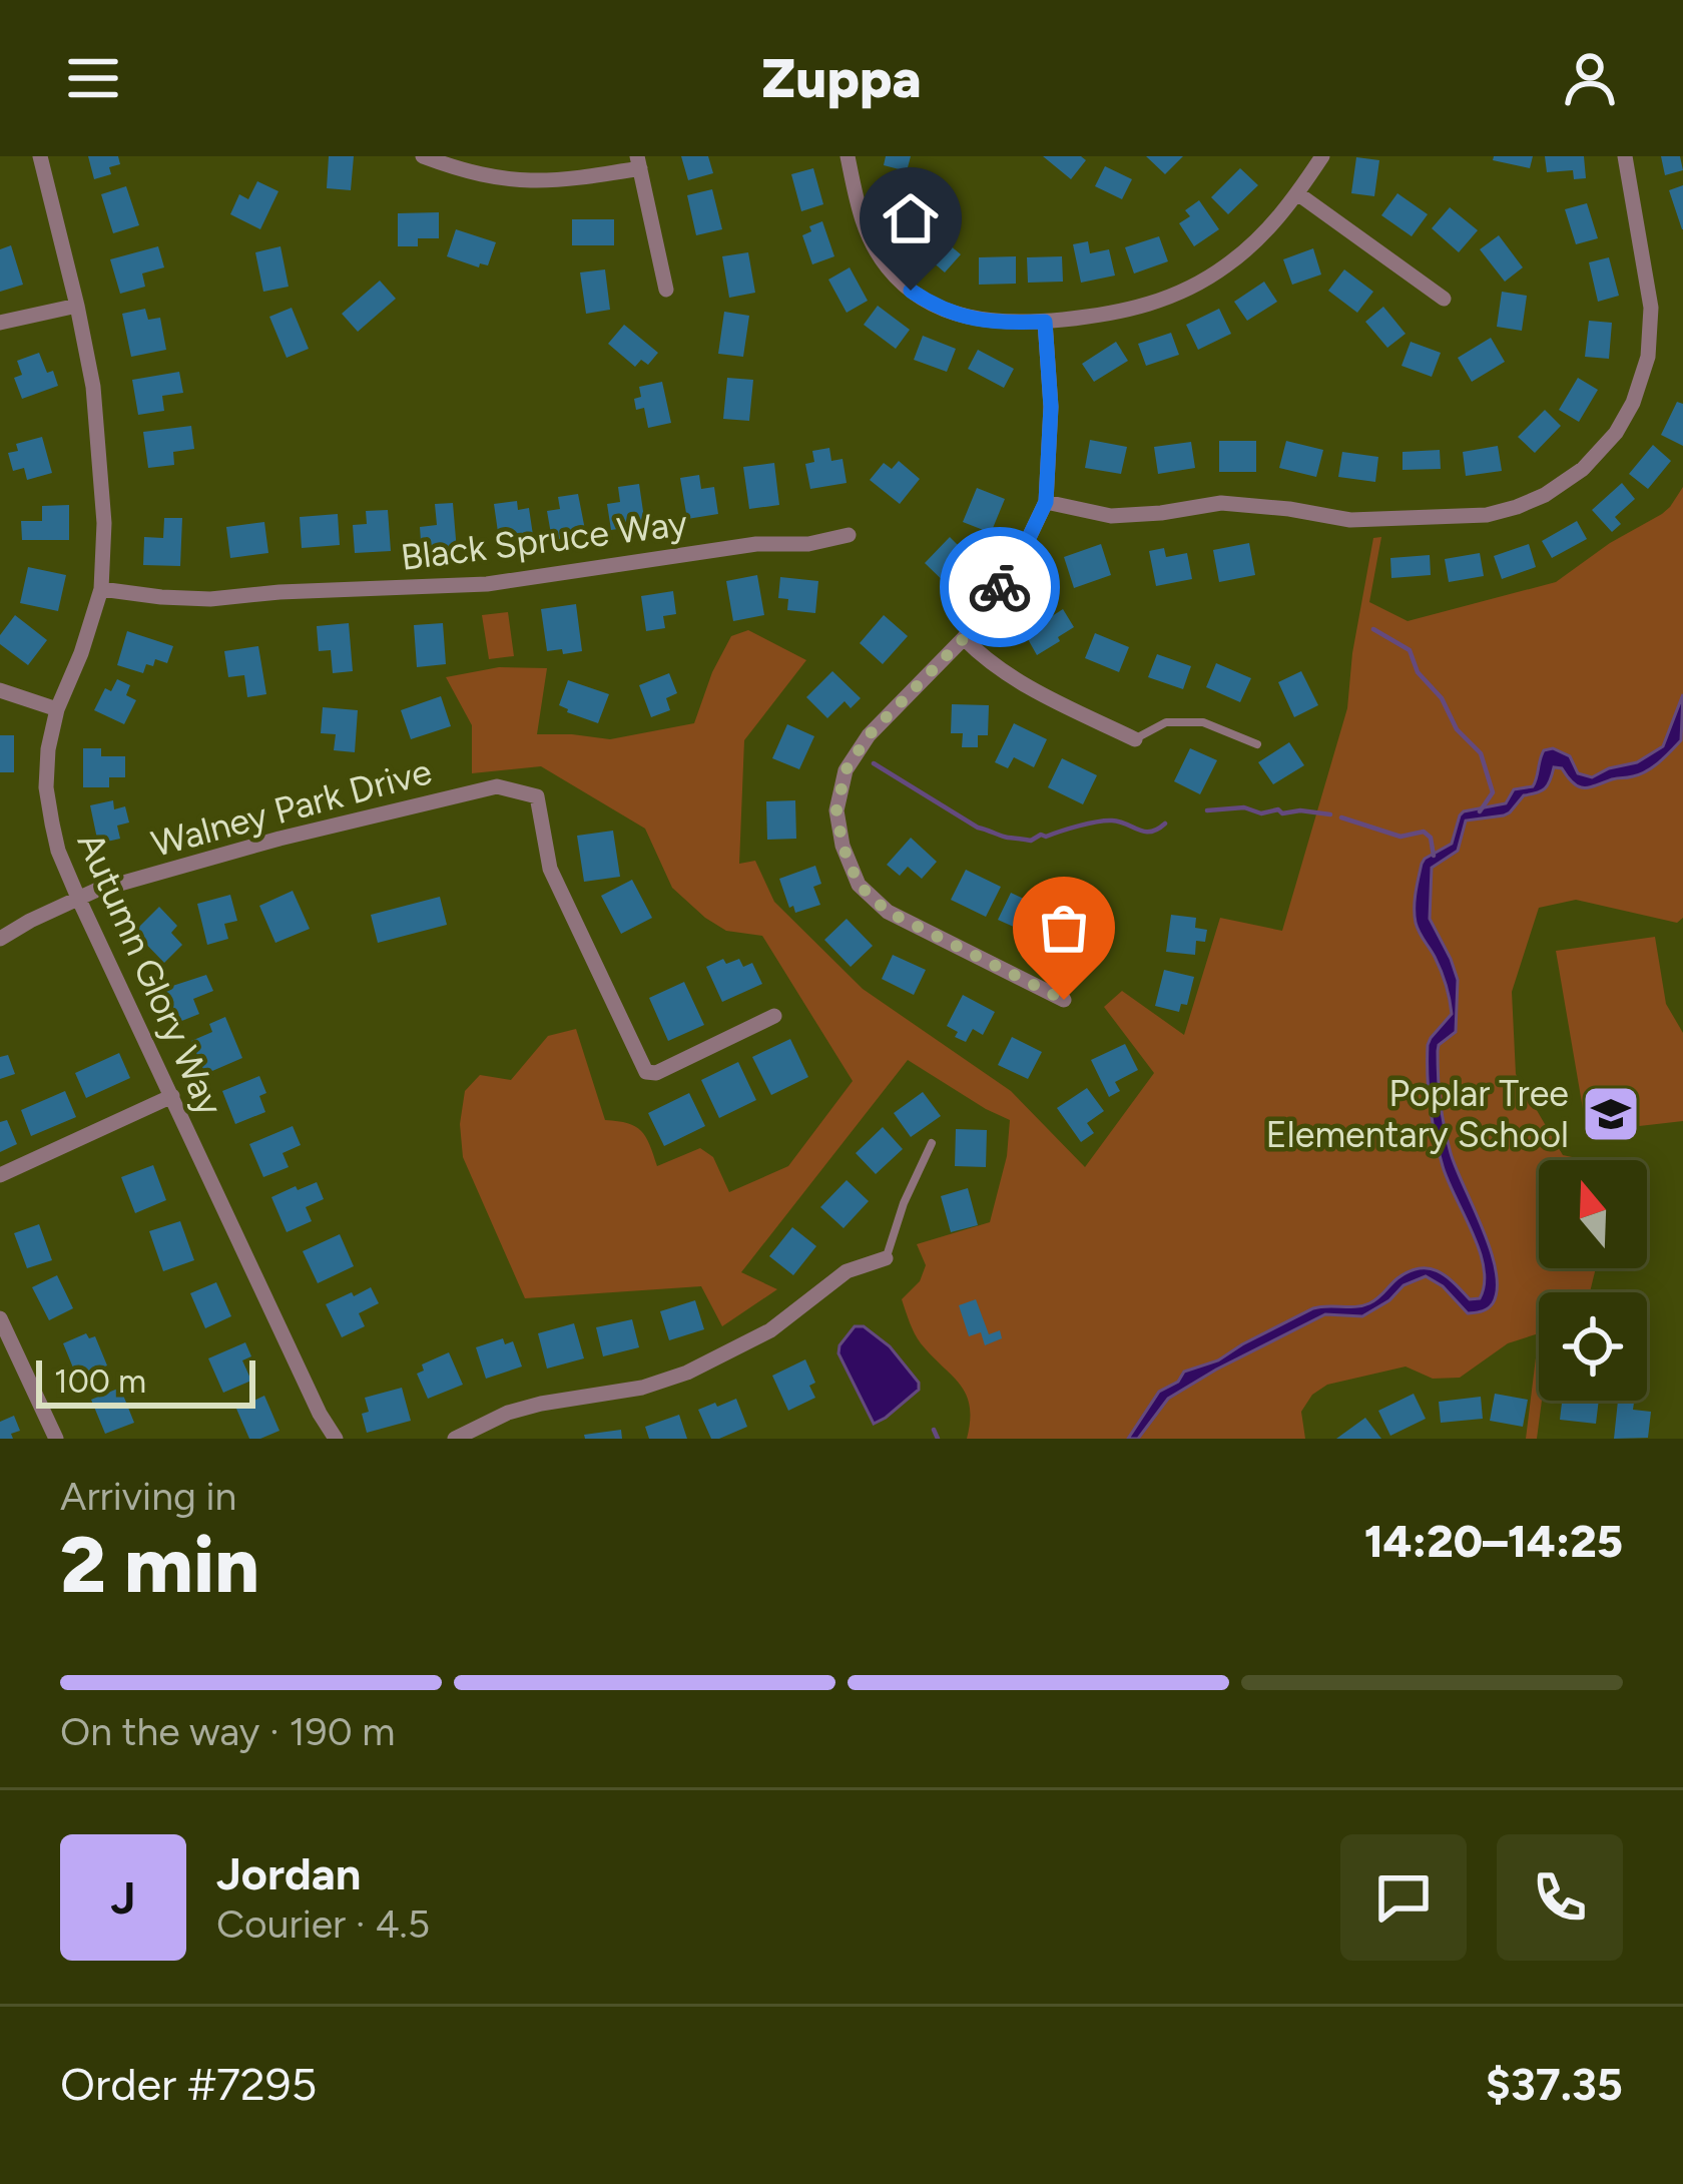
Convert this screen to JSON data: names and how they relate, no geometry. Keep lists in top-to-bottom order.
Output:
{
  "streets": {
    "street": ["Black Spruce Way", "Walney Park Drive", "Autumn Glory Way"]
  },
  "crossings": [
    ["Black Spruce Way", "Autumn Glory Way"],
    ["Walney Park Drive", "Autumn Glory Way"]
  ],
  "places": {
    "school or university": ["Poplar Tree Elementary School"]
  },
  "scale_bar": "100 m",
  "north": "top",
  "page": {
    "header": "Zuppa",
    "scale": "100 m",
    "heading": ["2 min", "Arriving in", "14:20–14:25"],
    "panel": [
      "Jordan",
      "Courier · 4.5",
      "Order #7295",
      "$37.35"
    ],
    "bar": "On the way · 190 m",
    "round": "J"
  }
}
